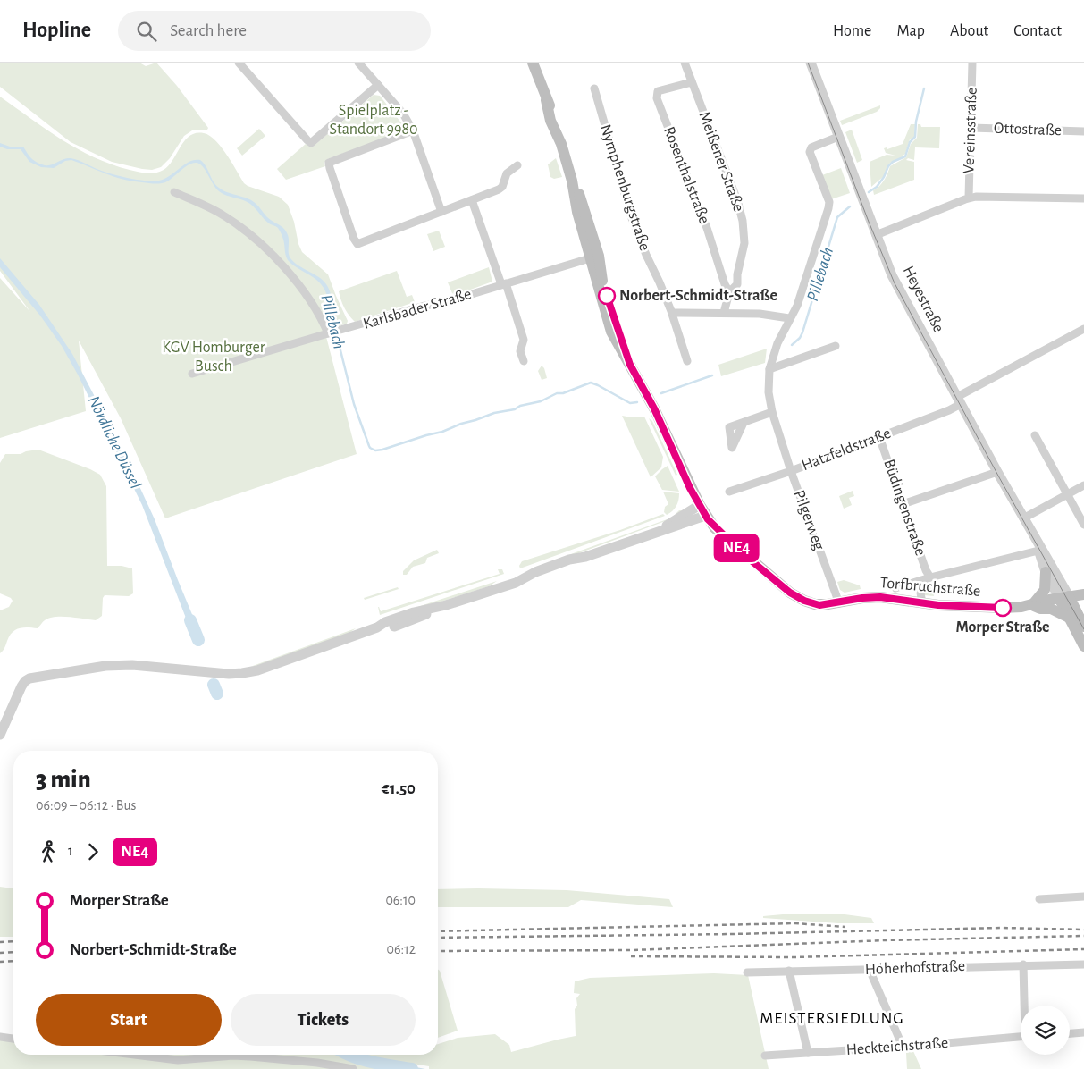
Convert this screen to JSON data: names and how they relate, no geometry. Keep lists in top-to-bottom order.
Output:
{
  "streets": {
    "main road": ["Heyestraße", "Torfbruchstraße"],
    "street": [
      "Ottostraße",
      "Vereinsstraße",
      "Meißener Straße",
      "Rosenthalstraße",
      "Nymphenburgstraße",
      "Karlsbader Straße",
      "Hatzfeldstraße",
      "Büdingenstraße",
      "Pilgerweg",
      "Höherhofstraße",
      "Heckteichstraße"
    ]
  },
  "crossings": [
    ["Ottostraße", "Vereinsstraße"],
    ["Meißener Straße", "Rosenthalstraße"],
    ["Heyestraße", "Hatzfeldstraße"],
    ["Heyestraße", "Pilgerweg"],
    ["Heyestraße", "Torfbruchstraße"],
    ["Karlsbader Straße", "Torfbruchstraße"],
    ["Hatzfeldstraße", "Büdingenstraße"],
    ["Hatzfeldstraße", "Pilgerweg"],
    ["Pilgerweg", "Torfbruchstraße"]
  ],
  "districts": ["MEISTERSIEDLUNG"],
  "water": ["Pillebach", "Nördliche Düssel"],
  "parks": ["Spielplatz - Standort 9980", "KGV Homburger Busch"],
  "places": ["Norbert-Schmidt-Straße", "Morper Straße"],
  "lines": ["bus line NE4"],
  "page": {
    "header": "Hopline",
    "search": "Search here",
    "nav": [
      "Home",
      "Map",
      "About",
      "Contact"
    ],
    "on_map": "NE4",
    "heading": ["3 min", "06:09 – 06:12 · Bus", "€1.50"],
    "legs": ["1", "NE4"],
    "list": [
      {
        "name": "Morper Straße",
        "value": "06:10"
      },
      {
        "name": "Norbert-Schmidt-Straße",
        "value": "06:12"
      }
    ],
    "buttons": ["Start", "Tickets"]
  }
}
